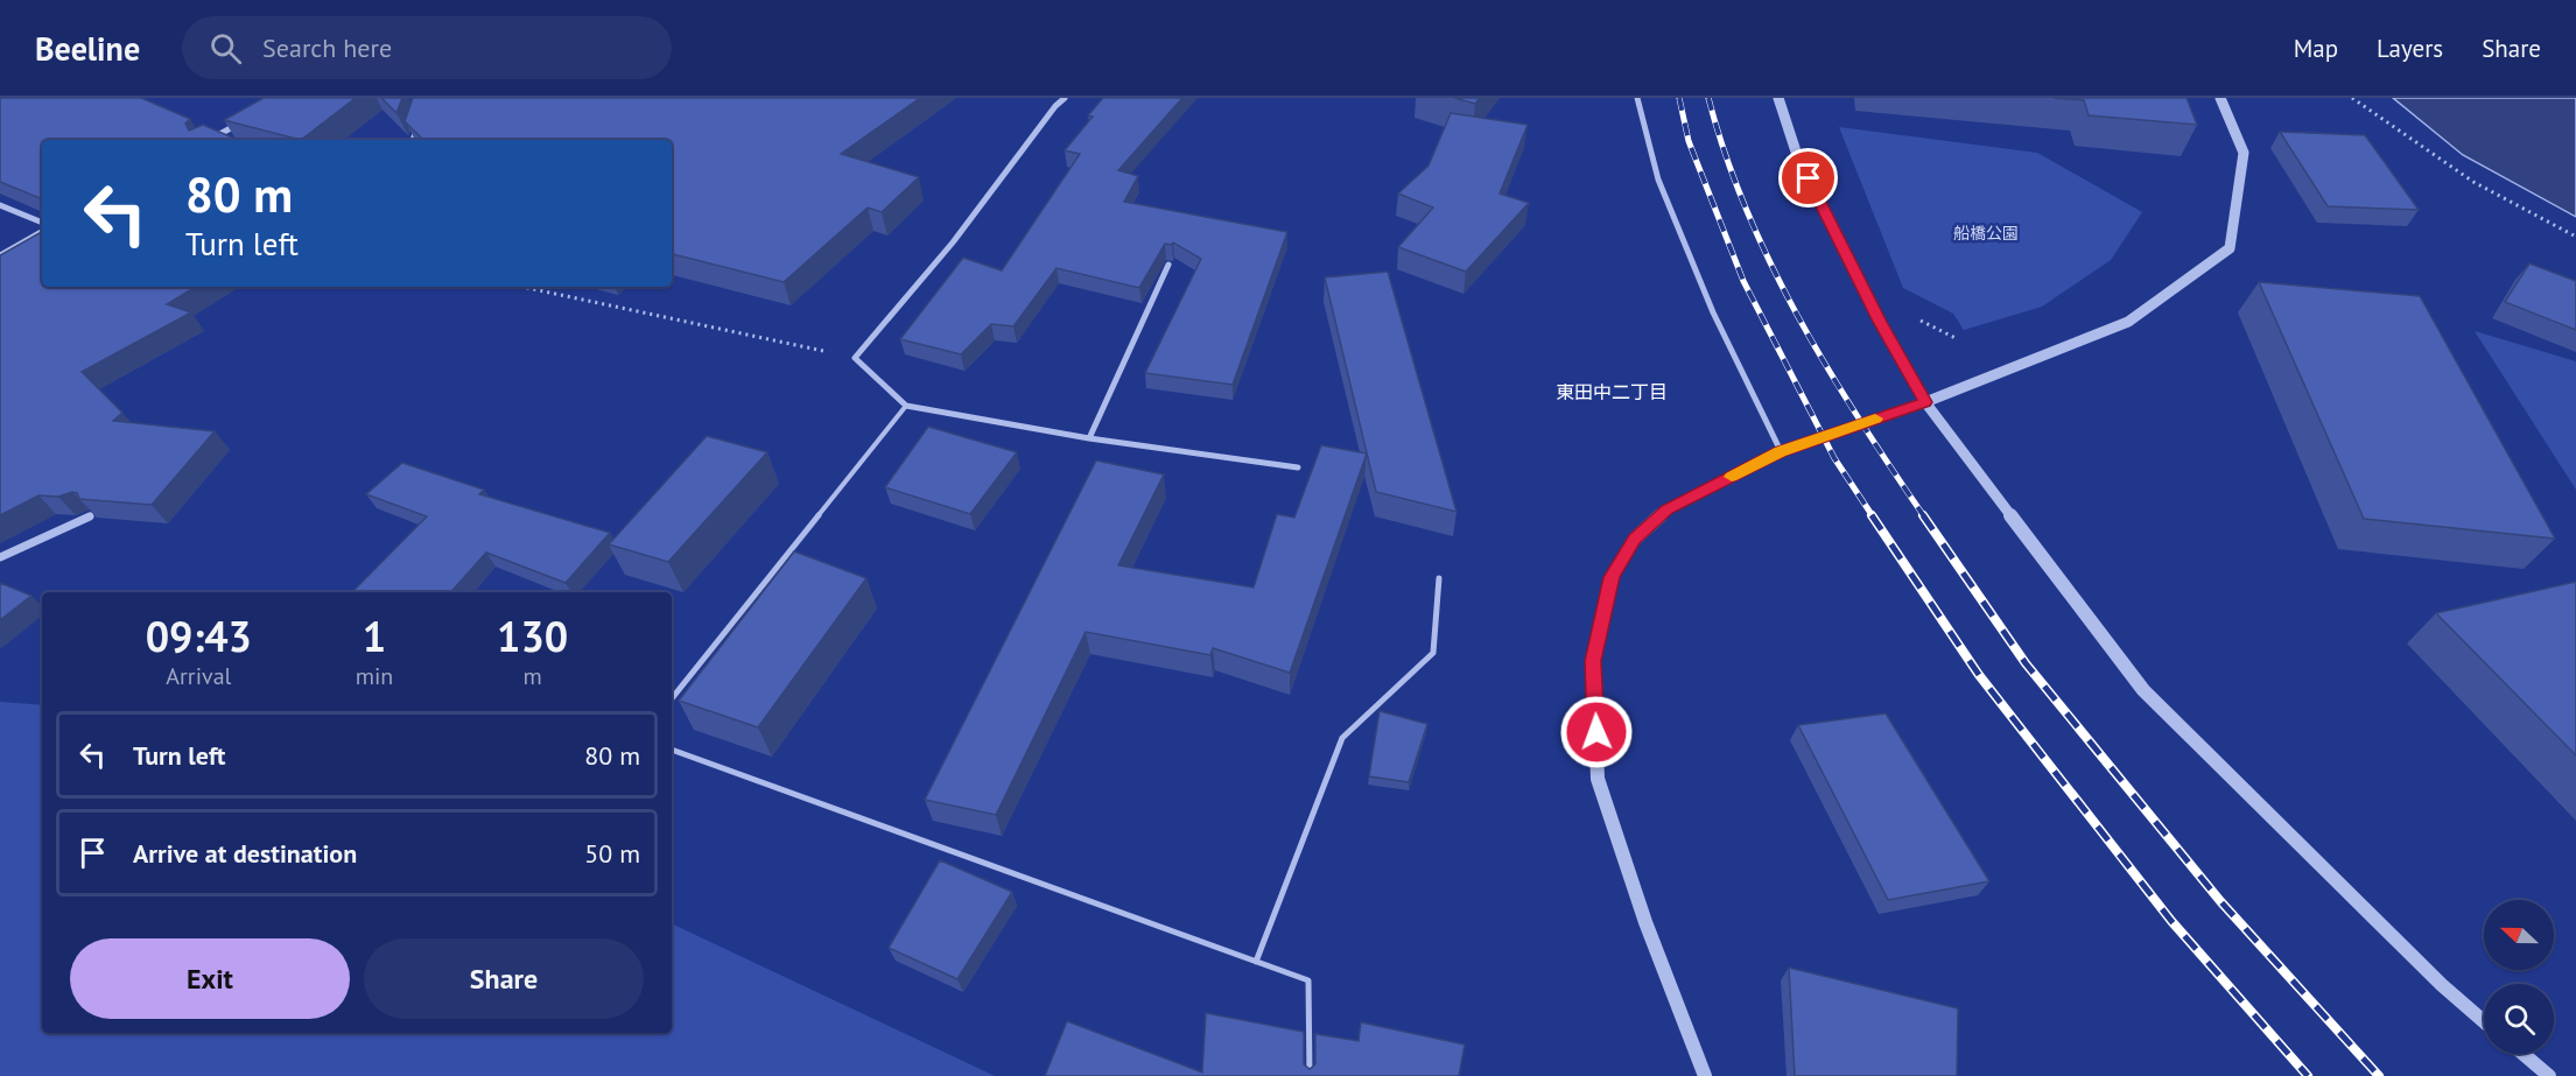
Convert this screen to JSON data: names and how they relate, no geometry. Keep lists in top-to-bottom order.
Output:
{
  "districts": ["東田中二丁目"],
  "parks": ["船橋公園"],
  "north": "left",
  "page": {
    "header": "Beeline",
    "search": "Search here",
    "nav": ["Map", "Layers", "Share"],
    "turn": ["80 m", "Turn left"],
    "eta": [
      "09:43",
      "Arrival",
      "1",
      "min",
      "130",
      "m"
    ],
    "list": [
      {
        "name": "Turn left",
        "value": "80 m"
      },
      {
        "name": "Arrive at destination",
        "value": "50 m"
      }
    ],
    "buttons": ["Exit", "Share"]
  }
}
